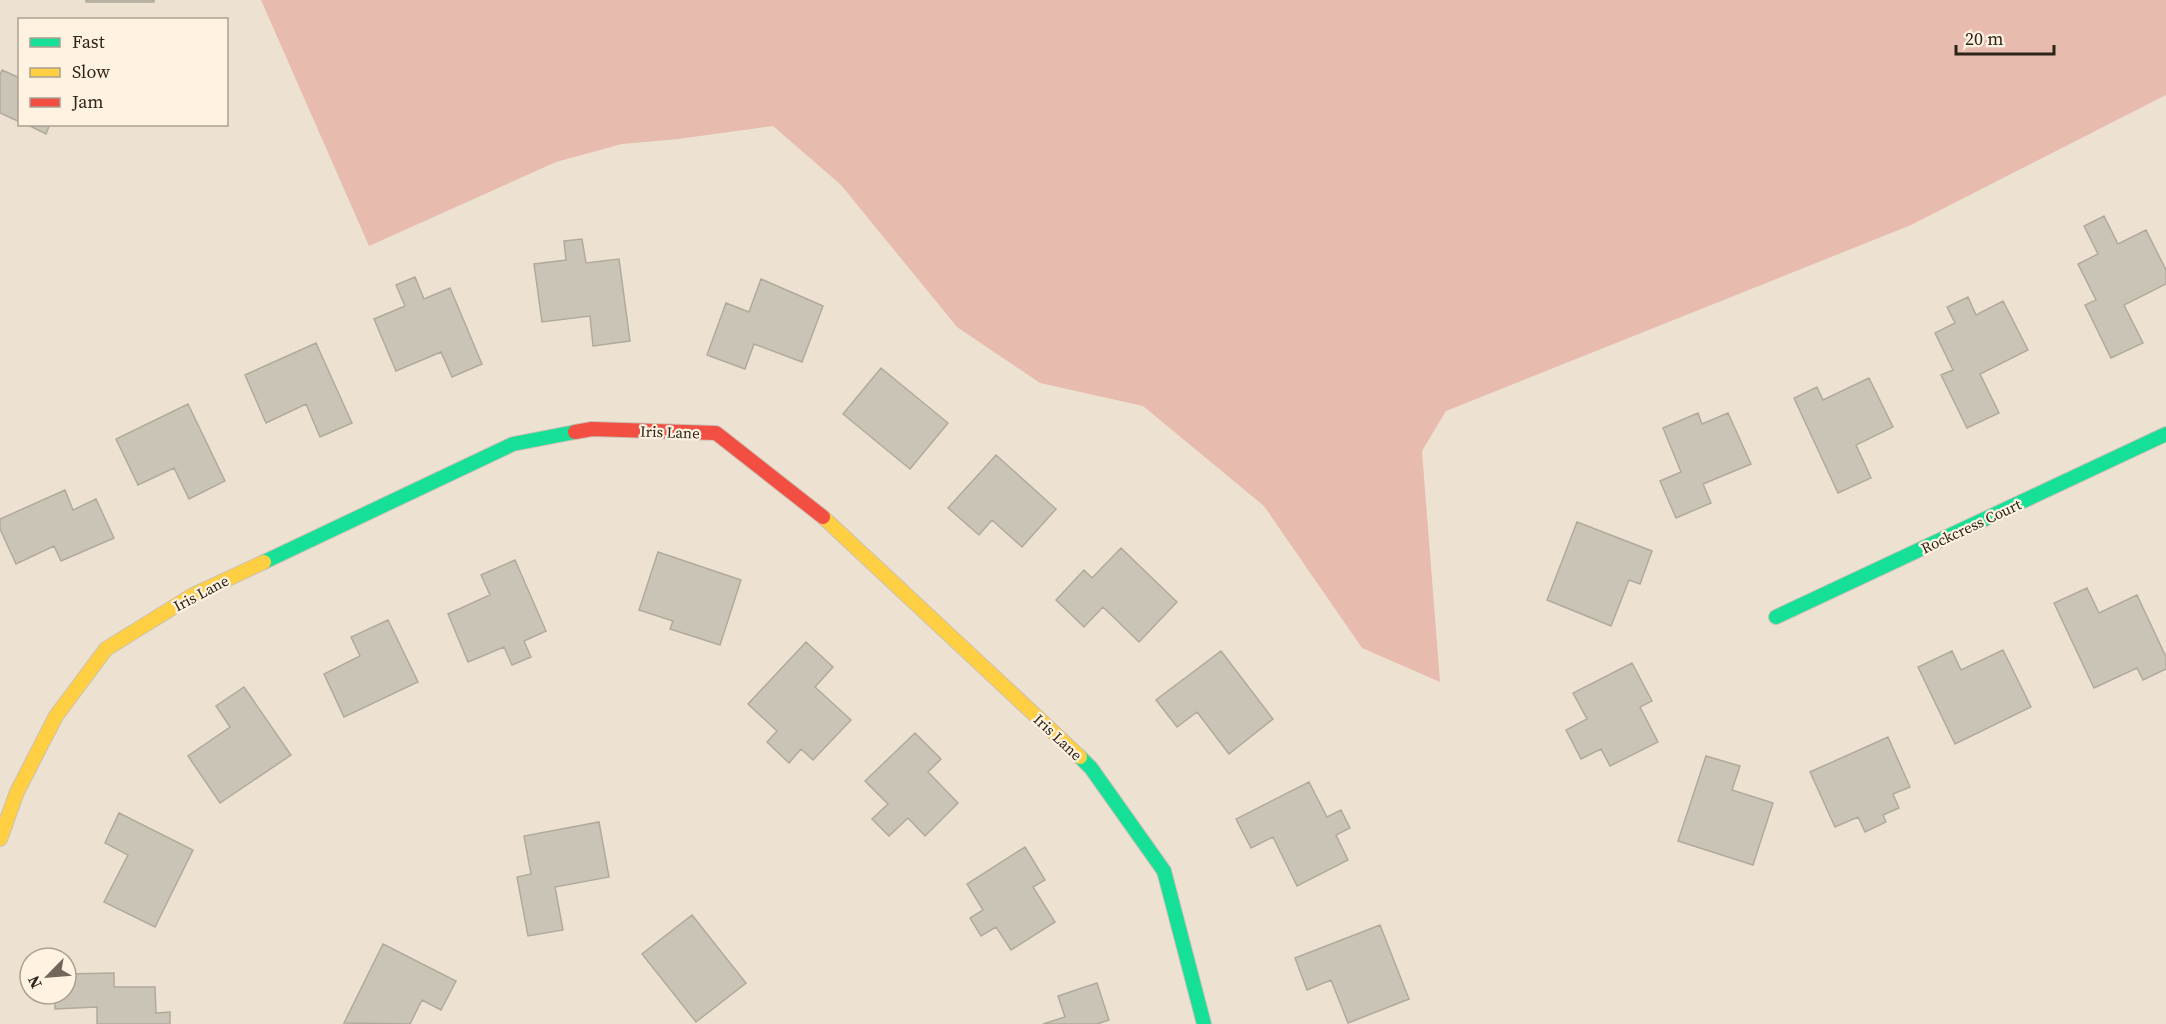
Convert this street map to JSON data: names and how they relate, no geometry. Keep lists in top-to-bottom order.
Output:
{
  "streets": {
    "street": ["Iris Lane", "Rockcress Court"]
  },
  "legend": ["Fast", "Slow", "Jam"],
  "scale_bar": "20 m",
  "north": "bottom left"
}
